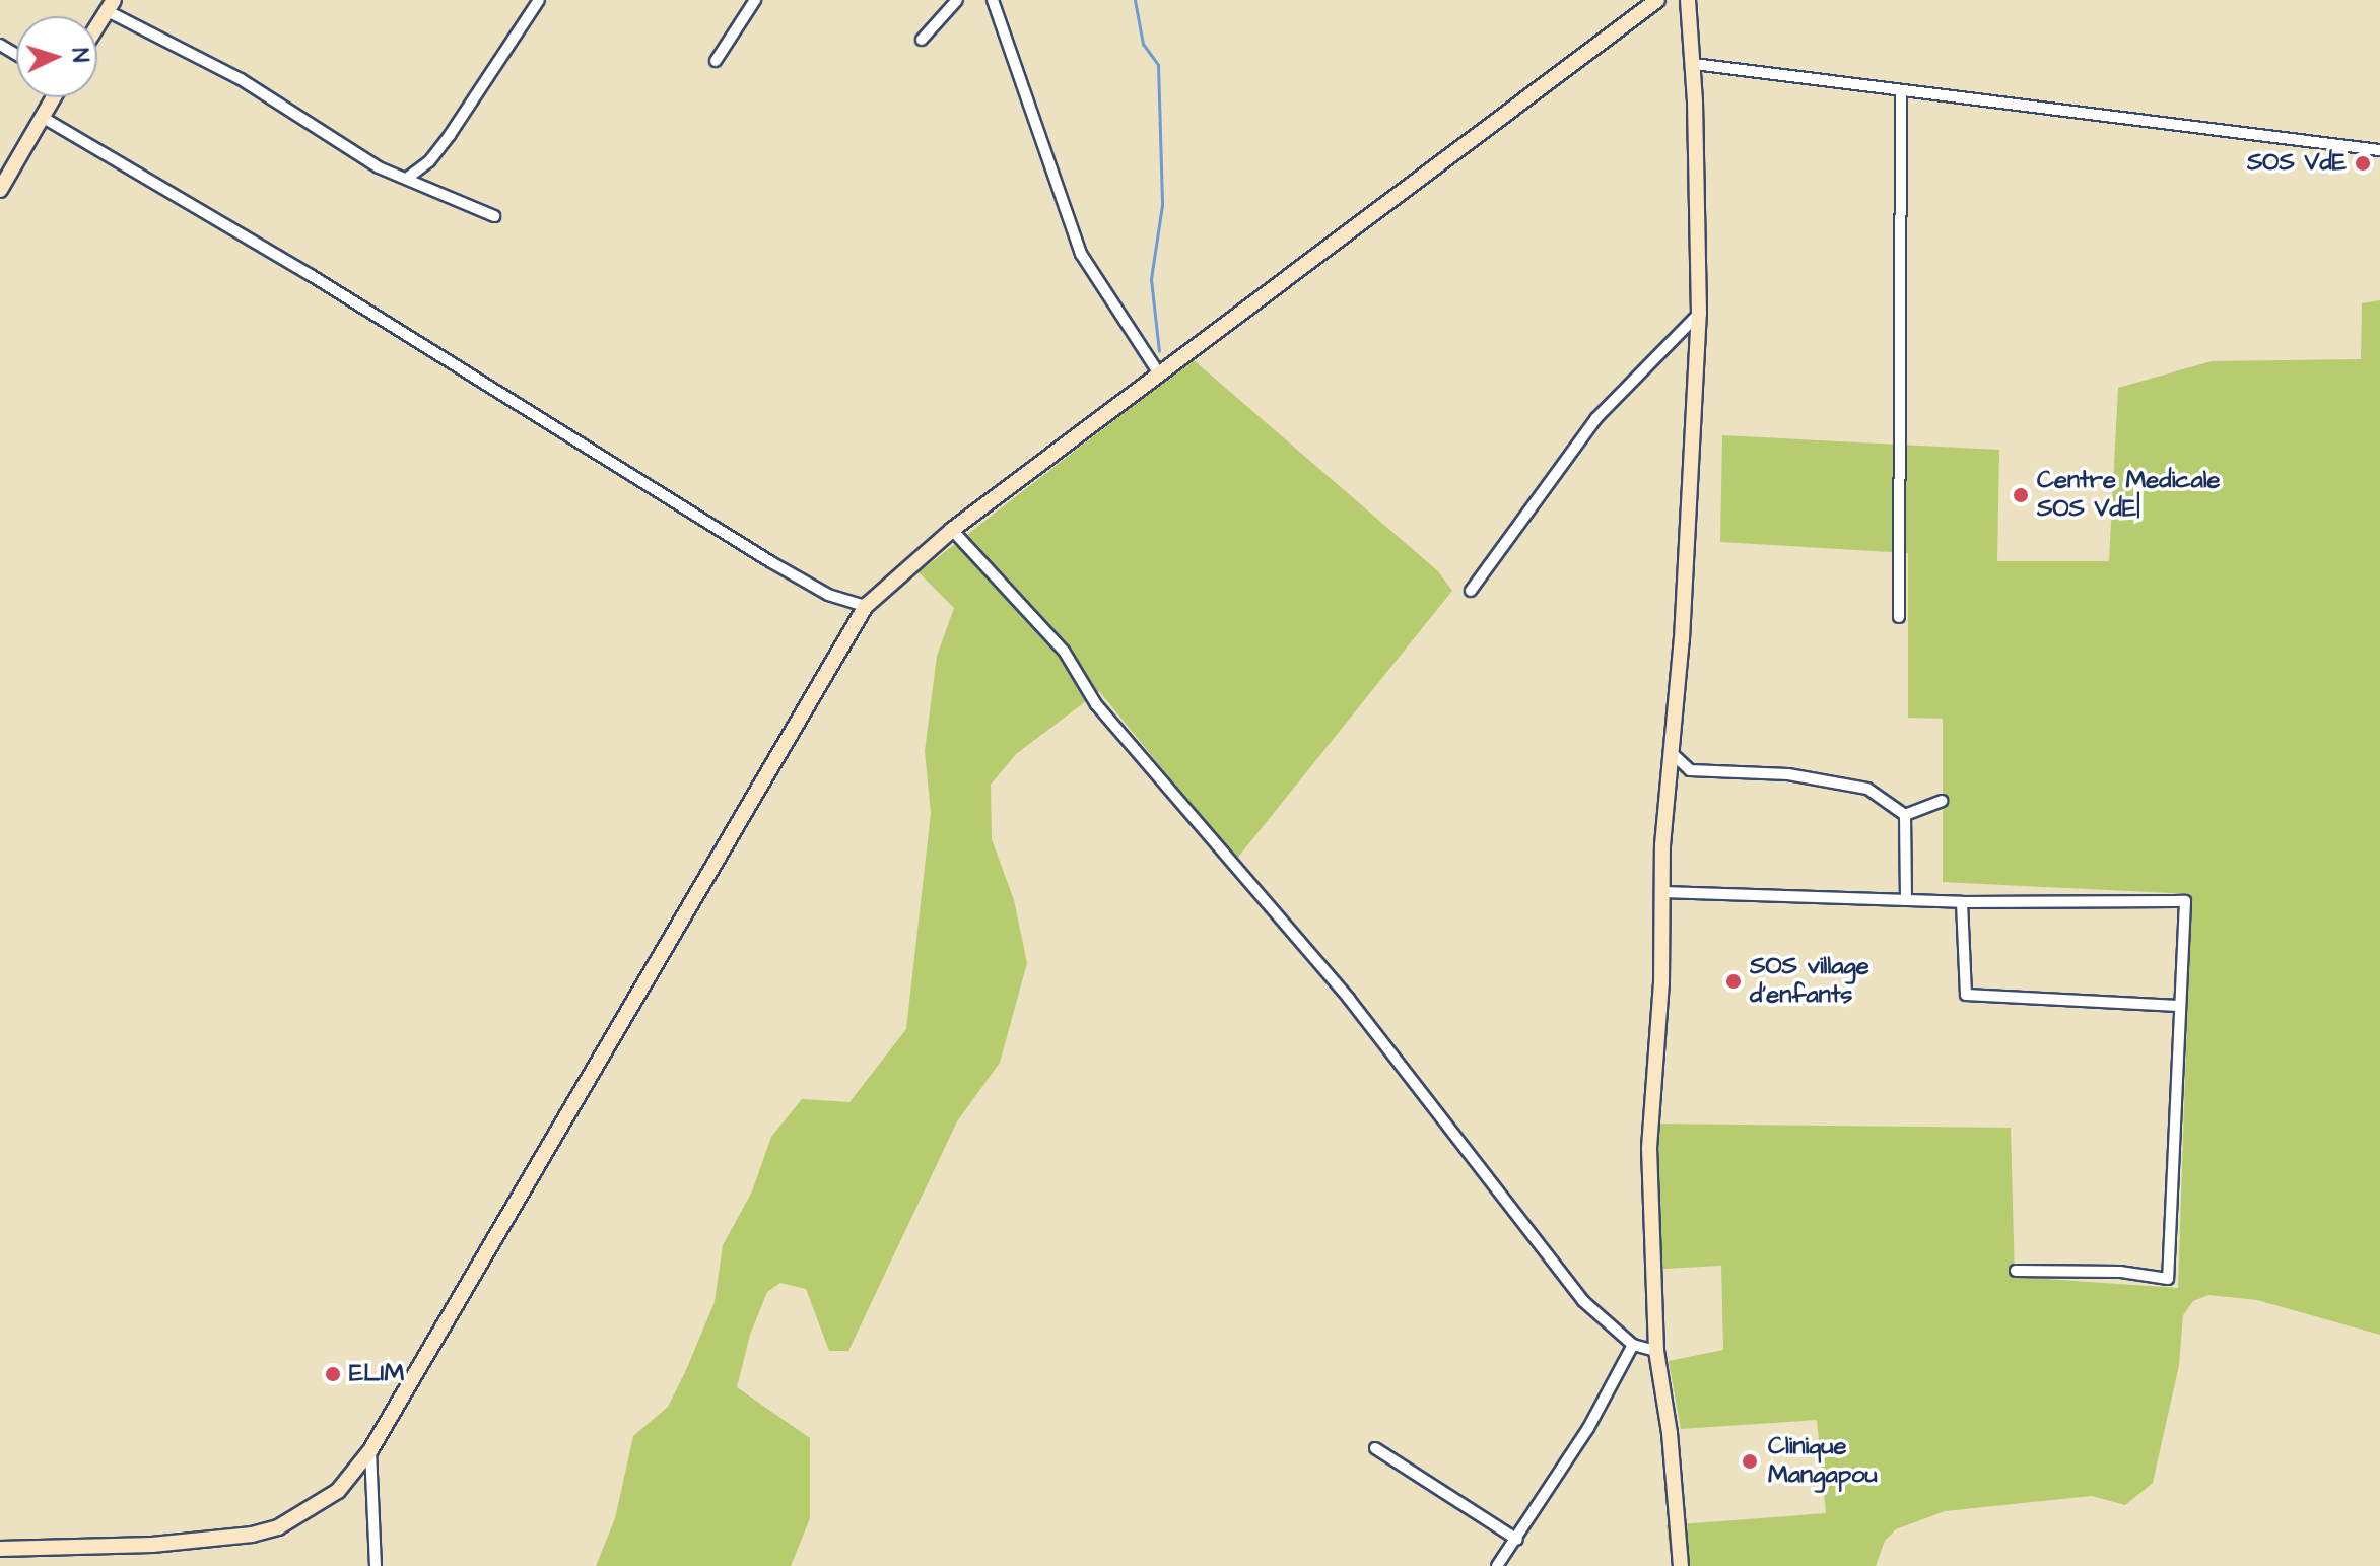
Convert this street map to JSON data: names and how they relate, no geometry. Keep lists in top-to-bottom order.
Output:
{
  "places": [
    "SOS VdE",
    "Centre Medicale SOS VdE|",
    "SOS village d'enfants",
    "ELIM",
    "Clinique Mangapou"
  ],
  "north": "right"
}
